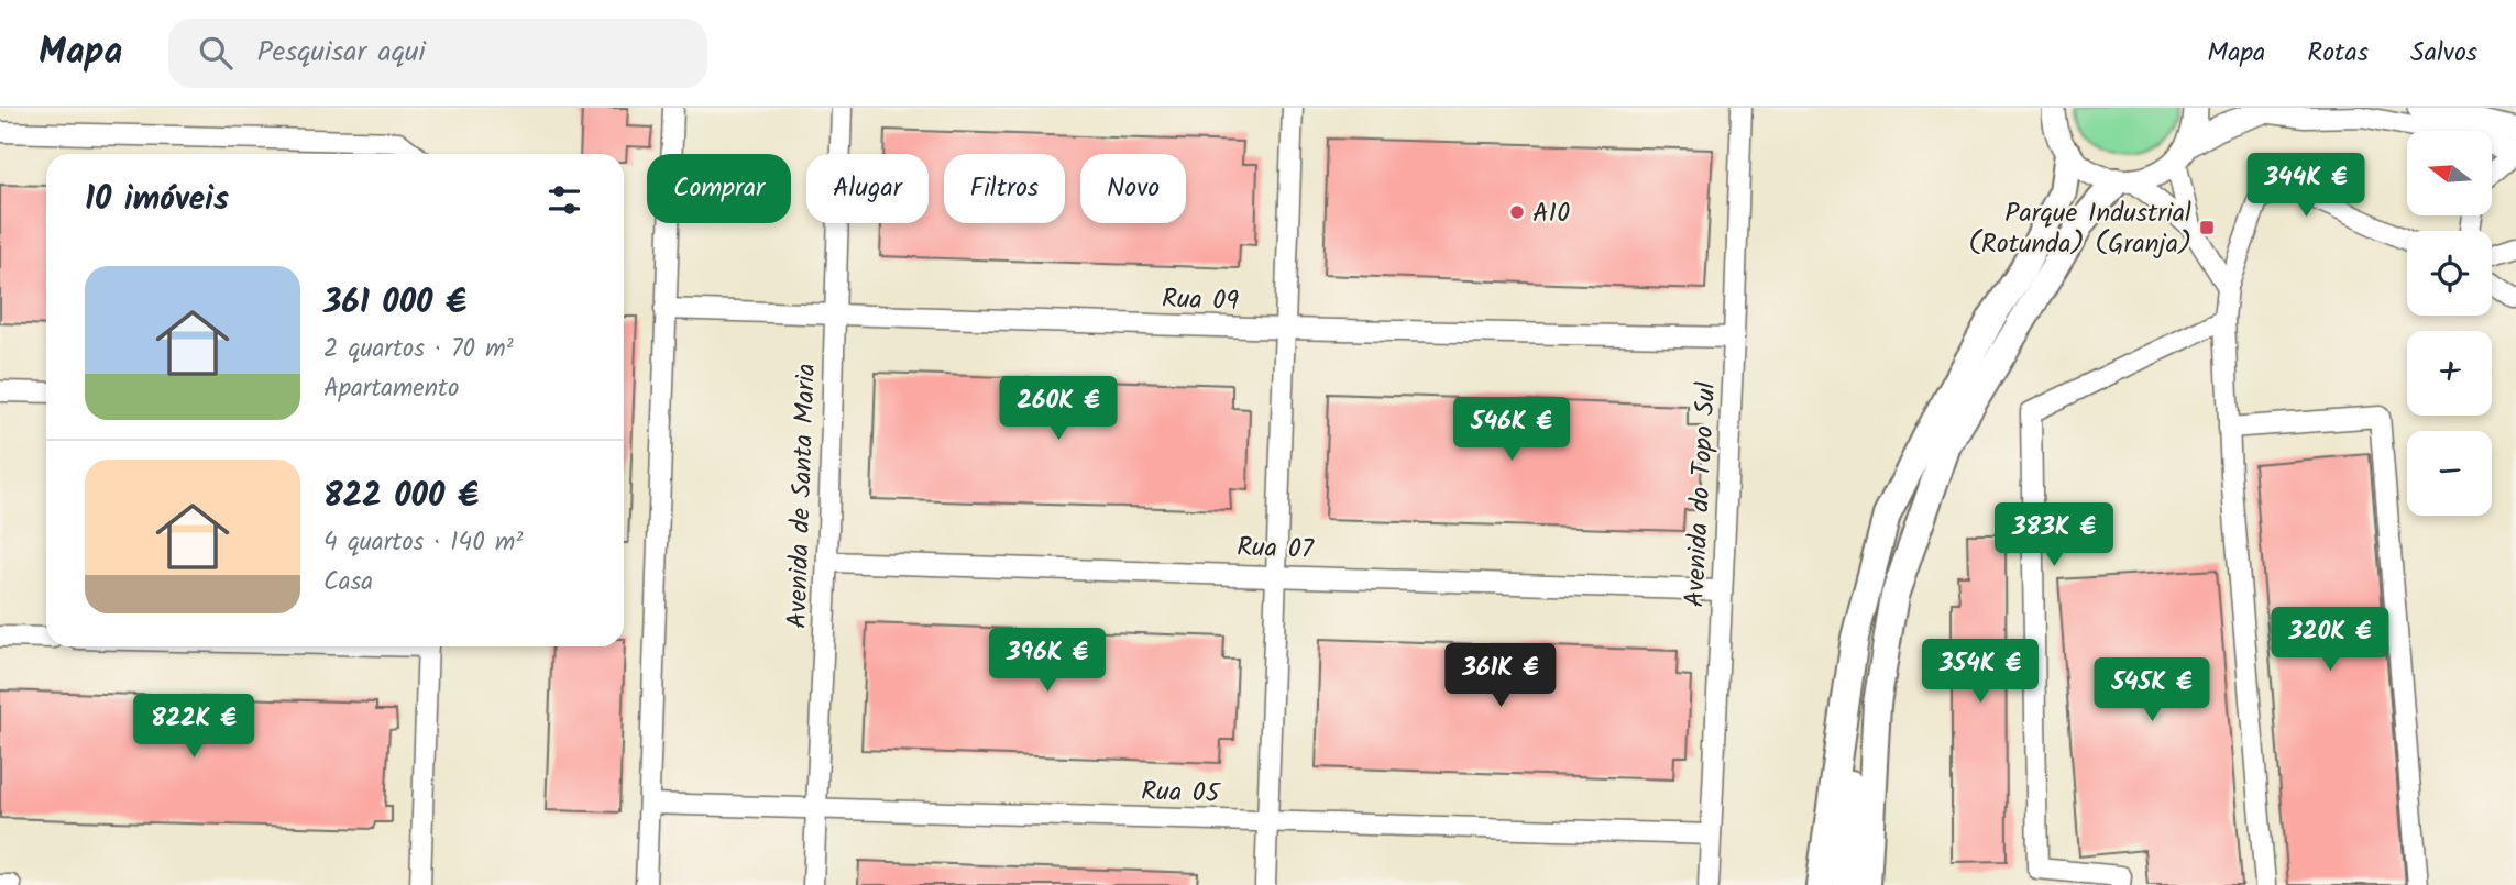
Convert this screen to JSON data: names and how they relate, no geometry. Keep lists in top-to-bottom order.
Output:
{
  "streets": {
    "street": [
      "Rua 09",
      "Avenida do Topo Sul",
      "Avenida de Santa Maria",
      "Rua 07",
      "Rua 05"
    ]
  },
  "crossings": [
    ["Rua 09", "Avenida do Topo Sul"],
    ["Rua 09", "Avenida de Santa Maria"],
    ["Avenida do Topo Sul", "Rua 07"],
    ["Avenida do Topo Sul", "Rua 05"],
    ["Avenida de Santa Maria", "Rua 07"],
    ["Avenida de Santa Maria", "Rua 05"]
  ],
  "places": {
    "other": ["A10"],
    "transit": ["Parque Industrial (Rotunda) (Granja)"]
  },
  "north": "left",
  "page": {
    "header": "Mapa",
    "search": "Pesquisar aqui",
    "nav": ["Mapa", "Rotas", "Salvos"],
    "map_buttons": ["+", "−"],
    "price": [
      "344K €",
      "260K €",
      "546K €",
      "383K €",
      "320K €",
      "396K €",
      "354K €",
      "361K €",
      "545K €",
      "822K €"
    ],
    "chip": [
      "Comprar",
      "Alugar",
      "Filtros",
      "Novo"
    ],
    "heading": "10 imóveis",
    "list": [
      {
        "name": "361 000 €",
        "note": "2 quartos · 70 m² · Apartamento"
      },
      {
        "name": "822 000 €",
        "note": "4 quartos · 140 m² · Casa"
      }
    ]
  }
}
